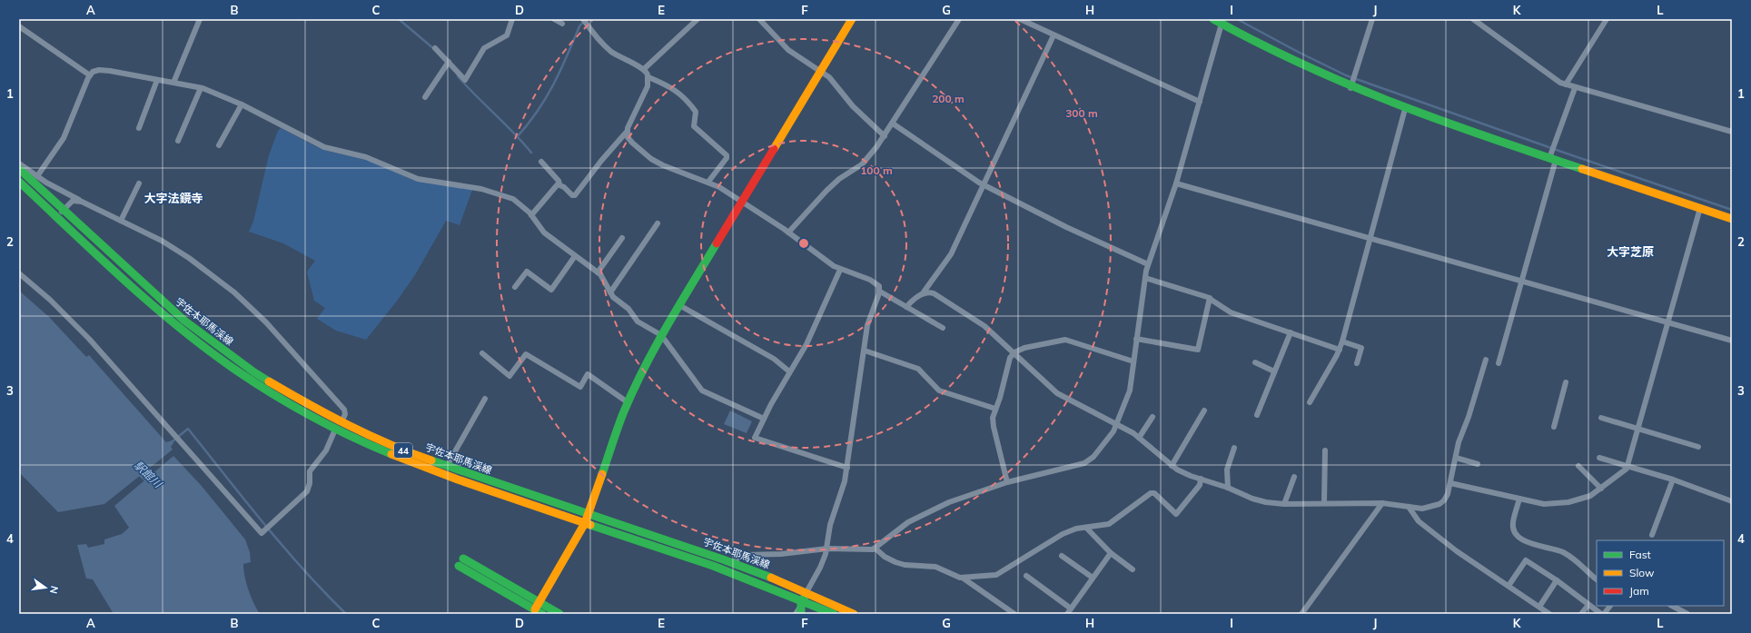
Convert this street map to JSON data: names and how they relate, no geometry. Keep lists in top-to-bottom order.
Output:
{
  "streets": {
    "main road": ["宇佐本耶馬渓線", "44"]
  },
  "districts": ["大字法鏡寺", "大字芝原"],
  "water": ["駅館川"],
  "legend": ["Fast", "Slow", "Jam"],
  "north": "right",
  "grid": {
    "columns": [
      "A",
      "B",
      "C",
      "D",
      "E",
      "F",
      "G",
      "H",
      "I",
      "J",
      "K",
      "L"
    ],
    "rows": [
      "1",
      "2",
      "3",
      "4"
    ]
  },
  "rings": ["200 m", "300 m", "100 m"]
}
